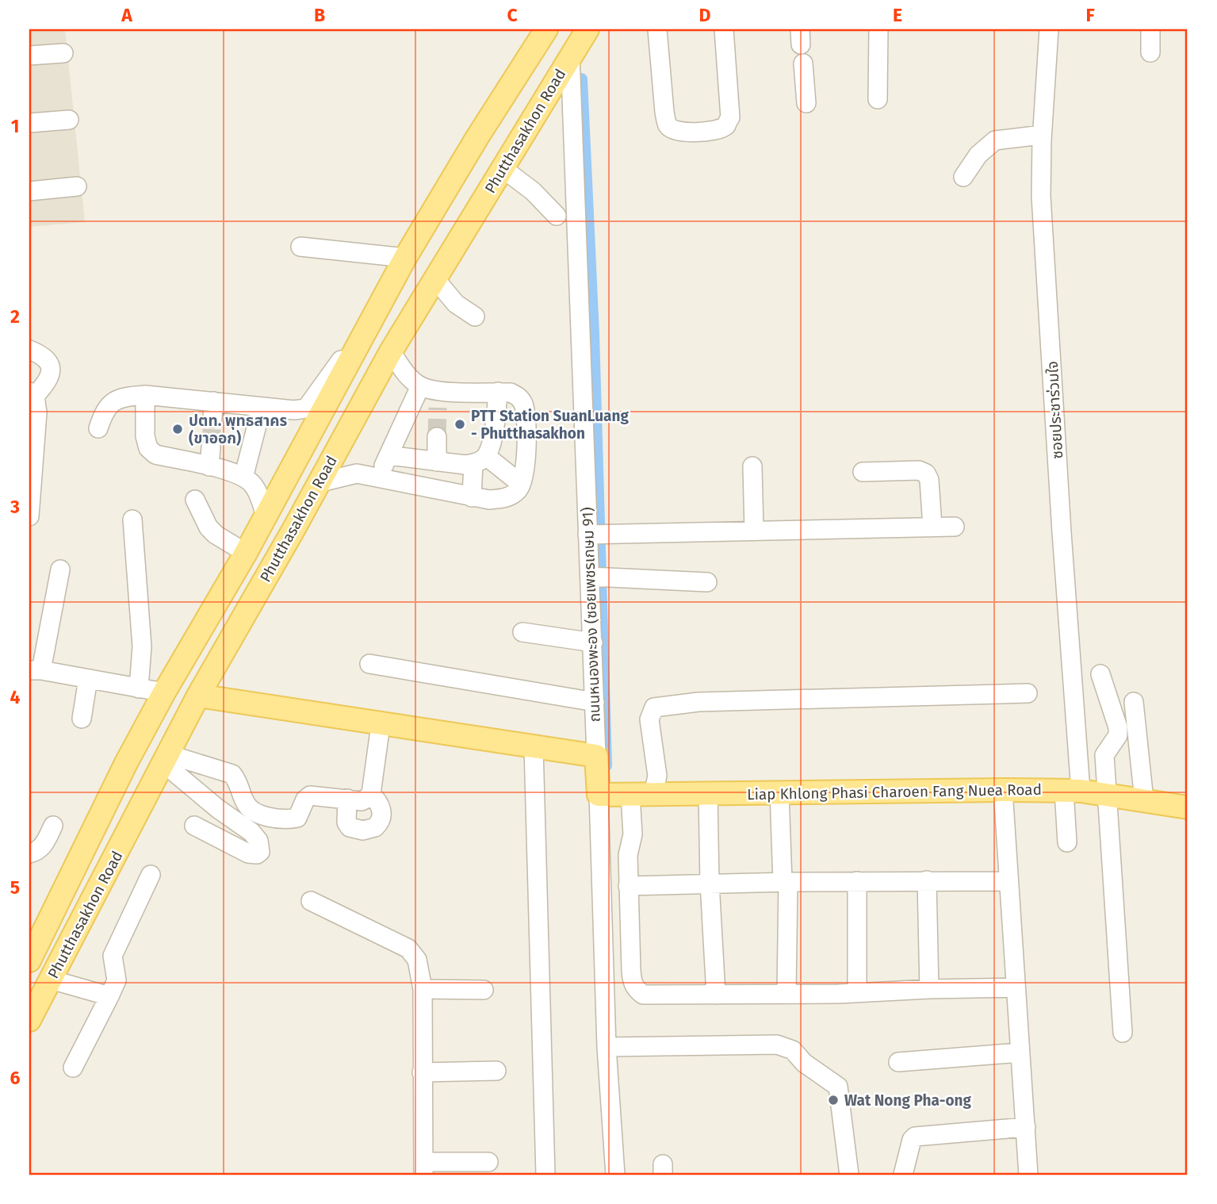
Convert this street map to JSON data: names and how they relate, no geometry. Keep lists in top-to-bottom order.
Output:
{
  "streets": {
    "main road": ["Phutthasakhon Road", "ถนนหนองพะอง (ซอยเพชรเกษม 91)", "Liap Khlong Phasi Charoen Fang Nuea Road"],
    "street": ["ซอยประชาร่วมใจ"]
  },
  "crossings": [
    ["Phutthasakhon Road", "ถนนหนองพะอง (ซอยเพชรเกษม 91)"],
    ["ซอยประชาร่วมใจ", "Liap Khlong Phasi Charoen Fang Nuea Road"],
    ["ถนนหนองพะอง (ซอยเพชรเกษม 91)", "Liap Khlong Phasi Charoen Fang Nuea Road"]
  ],
  "places": ["PTT Station SuanLuang - Phutthasakhon", "ปตท. พุทธสาคร (ขาออก)", "Wat Nong Pha-ong"],
  "grid": {
    "columns": [
      "A",
      "B",
      "C",
      "D",
      "E",
      "F"
    ],
    "rows": [
      "1",
      "2",
      "3",
      "4",
      "5",
      "6"
    ]
  }
}
